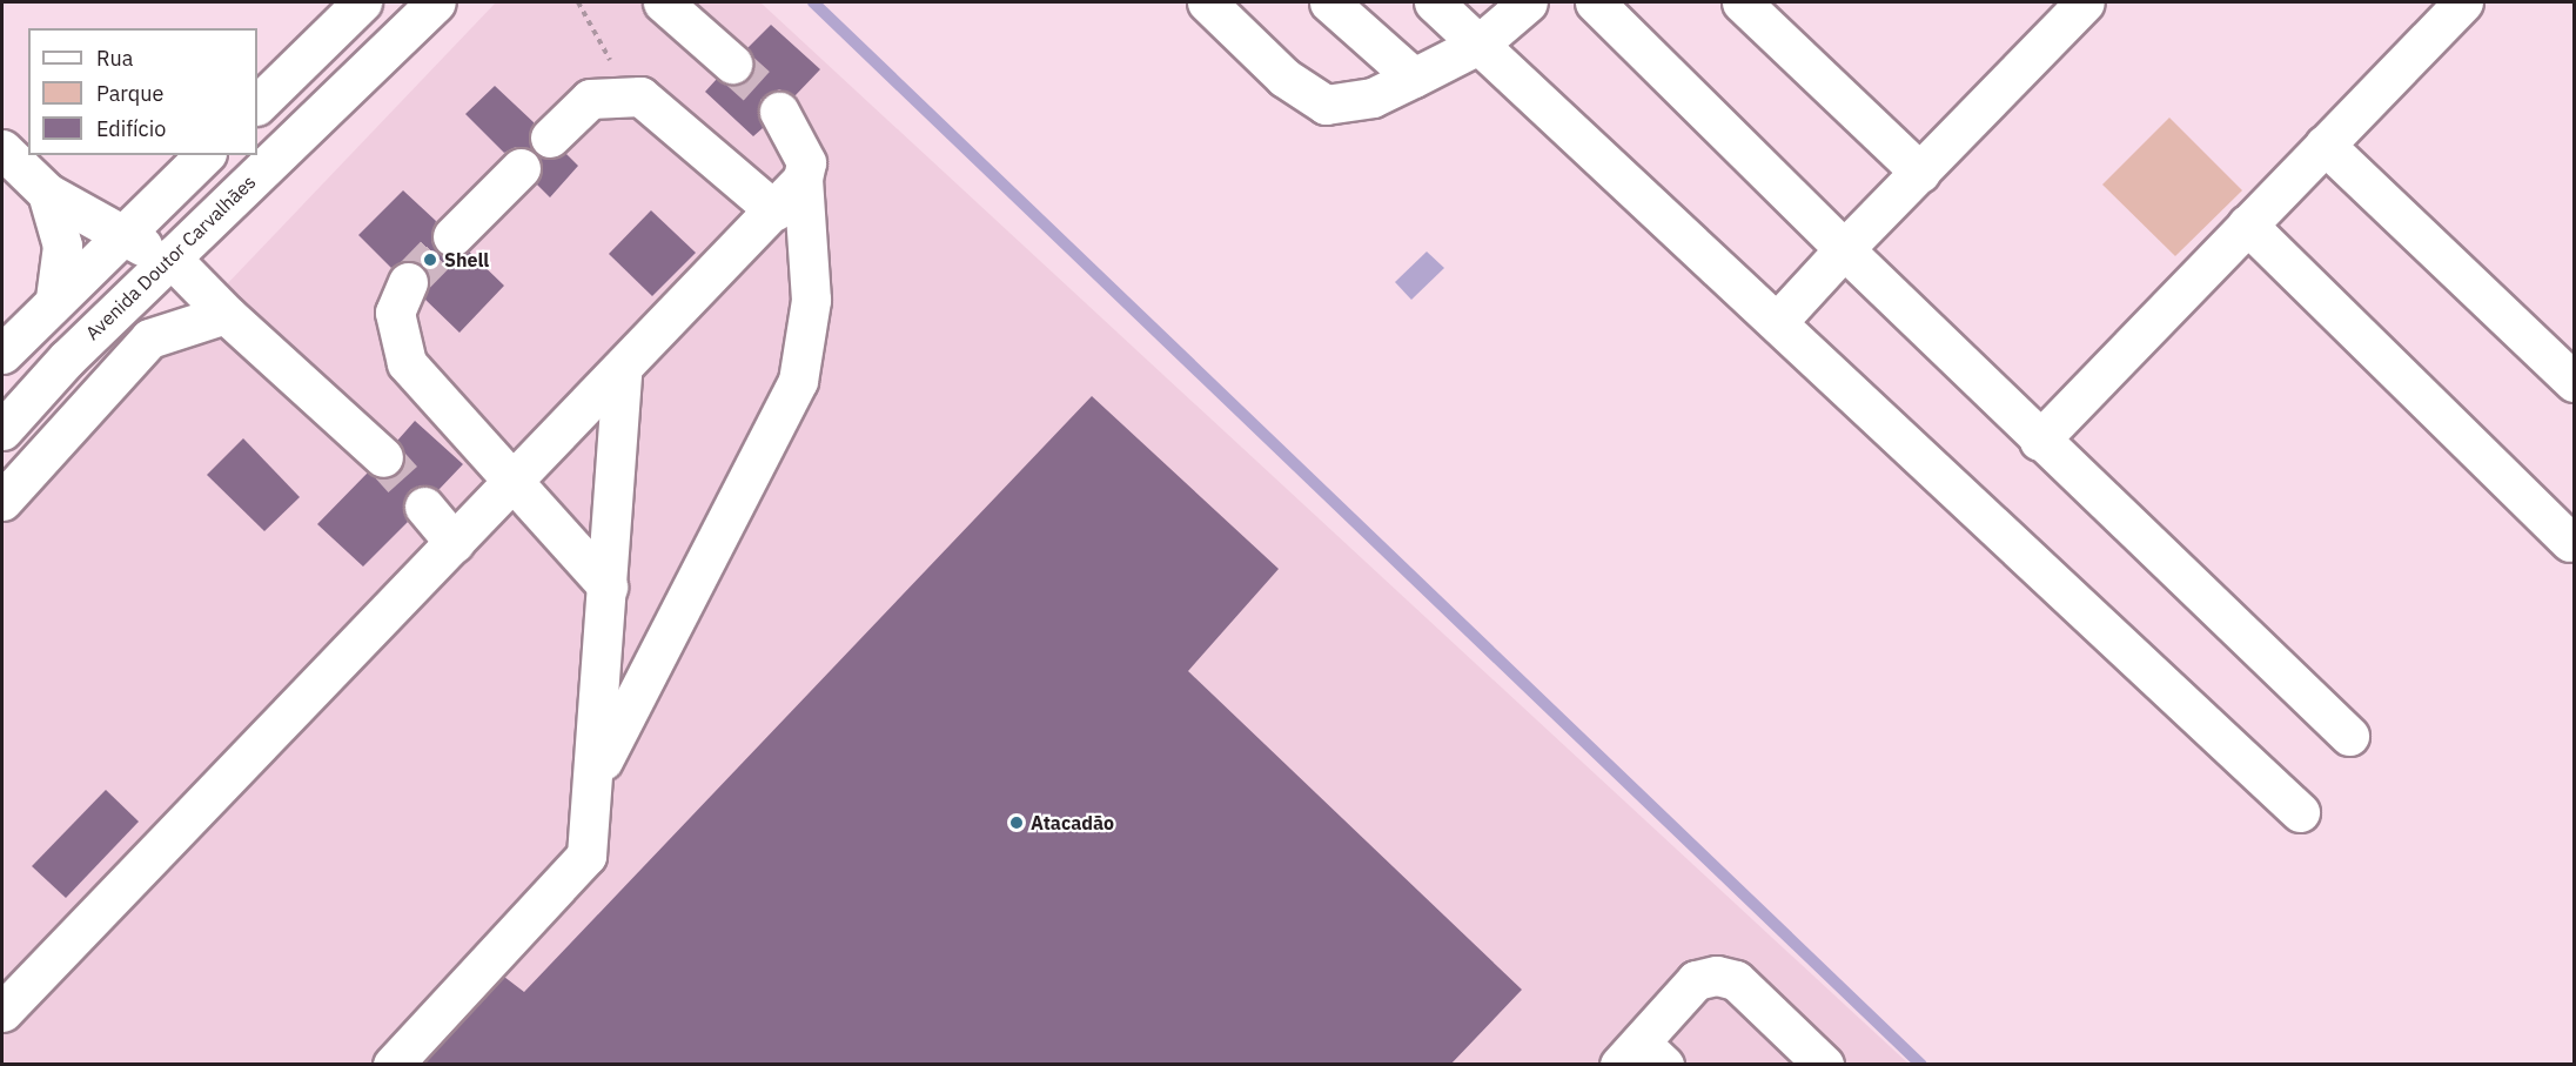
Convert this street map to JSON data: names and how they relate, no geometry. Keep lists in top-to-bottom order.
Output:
{
  "streets": {
    "street": ["Avenida Doutor Carvalhães"]
  },
  "places": ["Shell", "Atacadão"],
  "legend": ["Rua", "Parque", "Edifício"]
}
